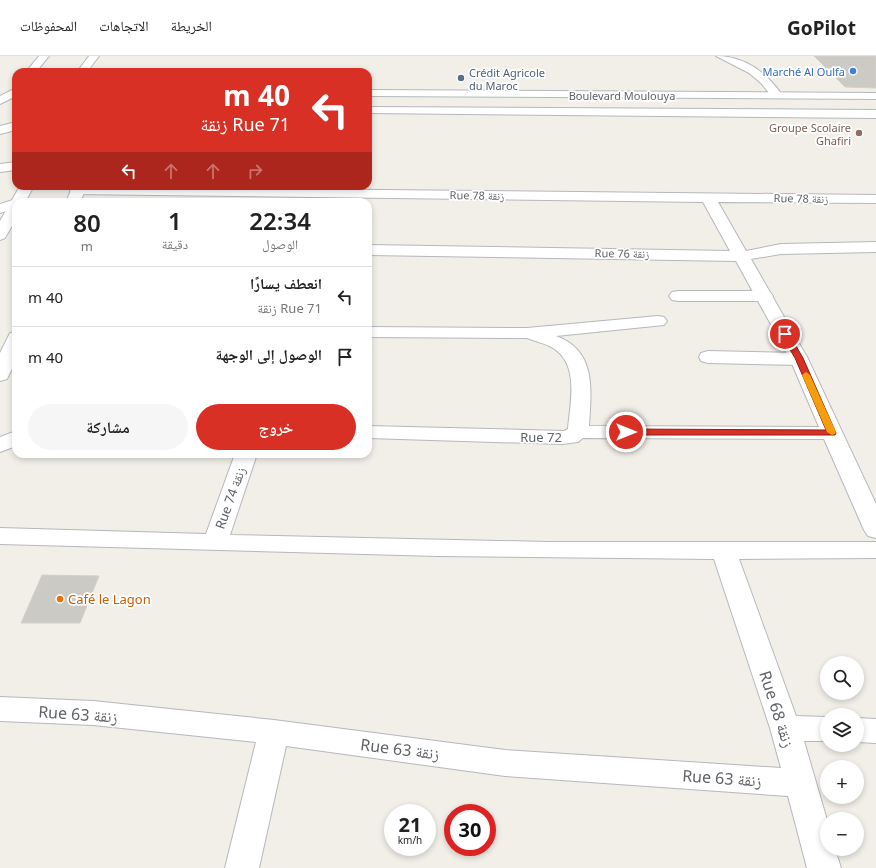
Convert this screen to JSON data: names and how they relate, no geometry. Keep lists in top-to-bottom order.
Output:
{
  "streets": {
    "street": [
      "Boulevard Moulouya",
      "Rue 78 زنقة",
      "Rue 76 زنقة",
      "Rue 72",
      "Rue 74 زنقة",
      "Rue 68 زنقة",
      "Rue 63 زنقة"
    ]
  },
  "crossings": [
    ["Rue 68 زنقة", "Rue 63 زنقة"]
  ],
  "places": [
    "Marché Al Oulfa",
    "Crédit Agricole du Maroc",
    "Groupe Scolaire Ghafiri",
    "Café le Lagon"
  ],
  "page": {
    "header": "GoPilot",
    "nav": ["الخريطة", "الاتجاهات", "المحفوظات"],
    "turn": ["40 m", "Rue 71 زنقة"],
    "eta": [
      "22:34",
      "الوصول",
      "1",
      "دقيقة",
      "80",
      "m"
    ],
    "list": [
      {
        "name": "انعطف يسارًا",
        "note": "Rue 71 زنقة",
        "value": "40 m"
      },
      {
        "name": "الوصول إلى الوجهة",
        "value": "40 m"
      }
    ],
    "buttons": ["خروج", "مشاركة"],
    "map_buttons": ["+", "−"],
    "speed": "21 km/h",
    "limit": "30"
  }
}
